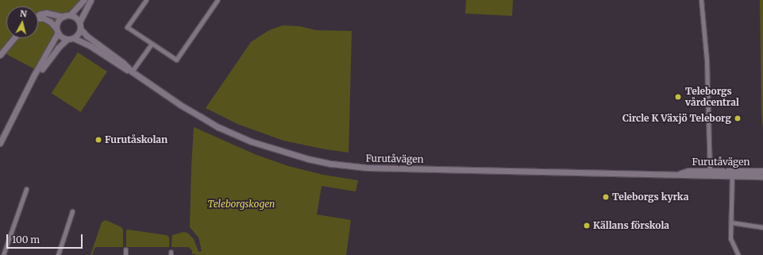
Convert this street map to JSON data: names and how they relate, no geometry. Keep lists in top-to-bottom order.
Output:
{
  "streets": {
    "street": ["Furutåvägen"]
  },
  "parks": ["Teleborgskogen"],
  "places": [
    "Teleborgs vårdcentral",
    "Circle K Växjö Teleborg",
    "Furutåskolan",
    "Teleborgs kyrka",
    "Källans förskola"
  ],
  "scale_bar": "100 m",
  "north": "top"
}
